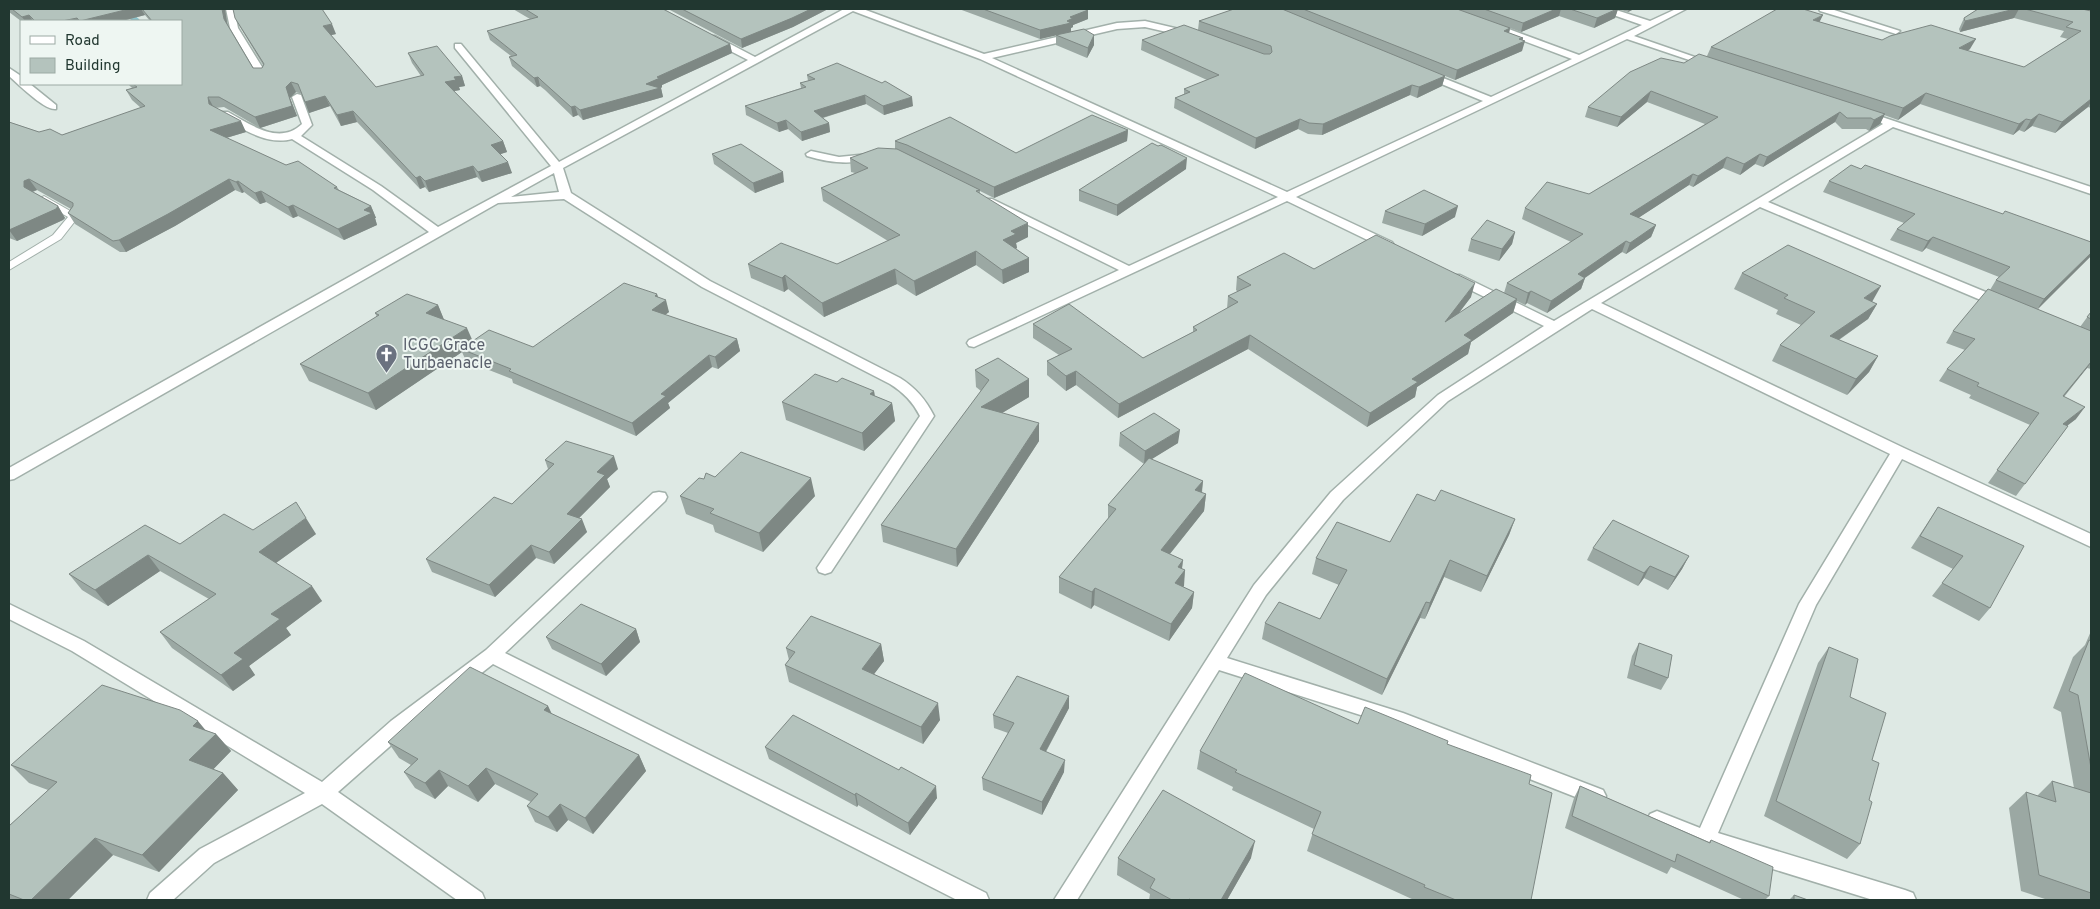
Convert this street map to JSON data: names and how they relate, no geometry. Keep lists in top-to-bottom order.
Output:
{
  "places": {
    "church": ["ICGC Grace Turbaenacle"]
  },
  "legend": ["Road", "Building"]
}
